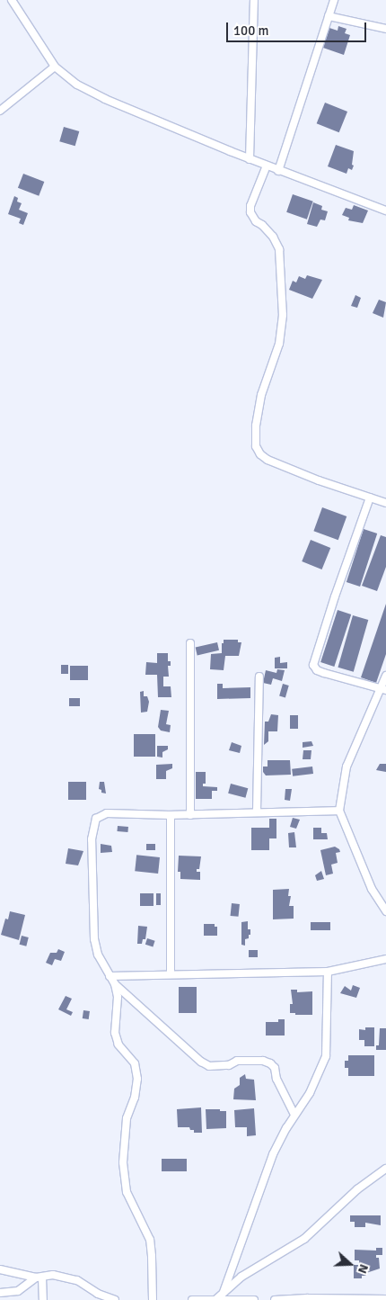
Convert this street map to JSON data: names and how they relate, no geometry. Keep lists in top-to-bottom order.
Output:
{
  "scale_bar": "100 m",
  "north": "right"
}
